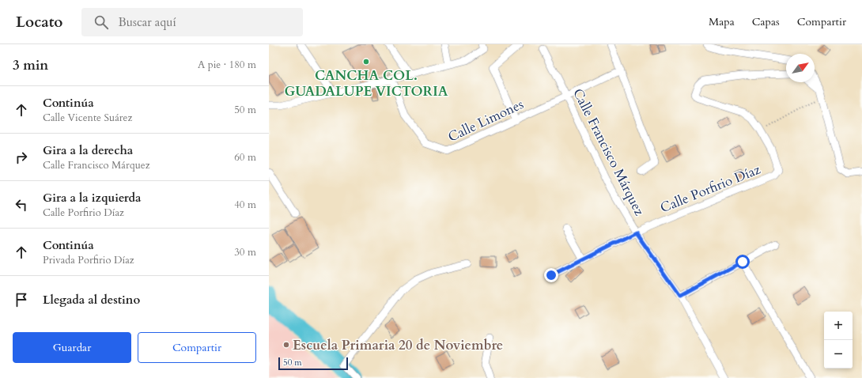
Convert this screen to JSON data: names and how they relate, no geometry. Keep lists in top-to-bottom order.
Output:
{
  "streets": {
    "street": ["Calle Limones", "Calle Francisco Márquez", "Calle Porfirio Díaz"]
  },
  "crossings": [
    ["Calle Limones", "Calle Francisco Márquez"],
    ["Calle Francisco Márquez", "Calle Porfirio Díaz"]
  ],
  "places": ["CANCHA COL. GUADALUPE VICTORIA", "Escuela Primaria 20 de Noviembre"],
  "scale_bar": "50 m",
  "north": "top right",
  "page": {
    "header": "Locato",
    "search": "Buscar aquí",
    "nav": ["Mapa", "Capas", "Compartir"],
    "heading": ["3 min", "A pie · 180 m"],
    "list": [
      ["Continúa", "Calle Vicente Suárez", "50 m"],
      ["Gira a la derecha", "Calle Francisco Márquez", "60 m"],
      ["Gira a la izquierda", "Calle Porfirio Díaz", "40 m"],
      ["Continúa", "Privada Porfirio Díaz", "30 m"],
      "Llegada al destino"
    ],
    "map_buttons": ["+", "−"],
    "buttons": ["Guardar", "Compartir"],
    "scale": "50 m"
  }
}
